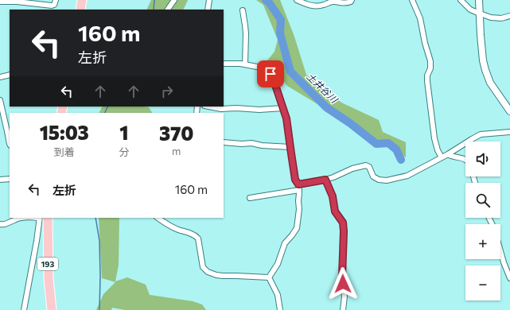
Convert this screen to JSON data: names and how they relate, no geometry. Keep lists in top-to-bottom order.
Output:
{
  "streets": {
    "highway": ["193"]
  },
  "water": ["土井谷川"],
  "page": {
    "turn": ["160 m", "左折"],
    "eta": [
      "15:03",
      "到着",
      "1",
      "分",
      "370",
      "m"
    ],
    "map_buttons": ["+", "−"],
    "list": [
      {
        "name": "左折",
        "value": "160 m"
      }
    ]
  }
}
